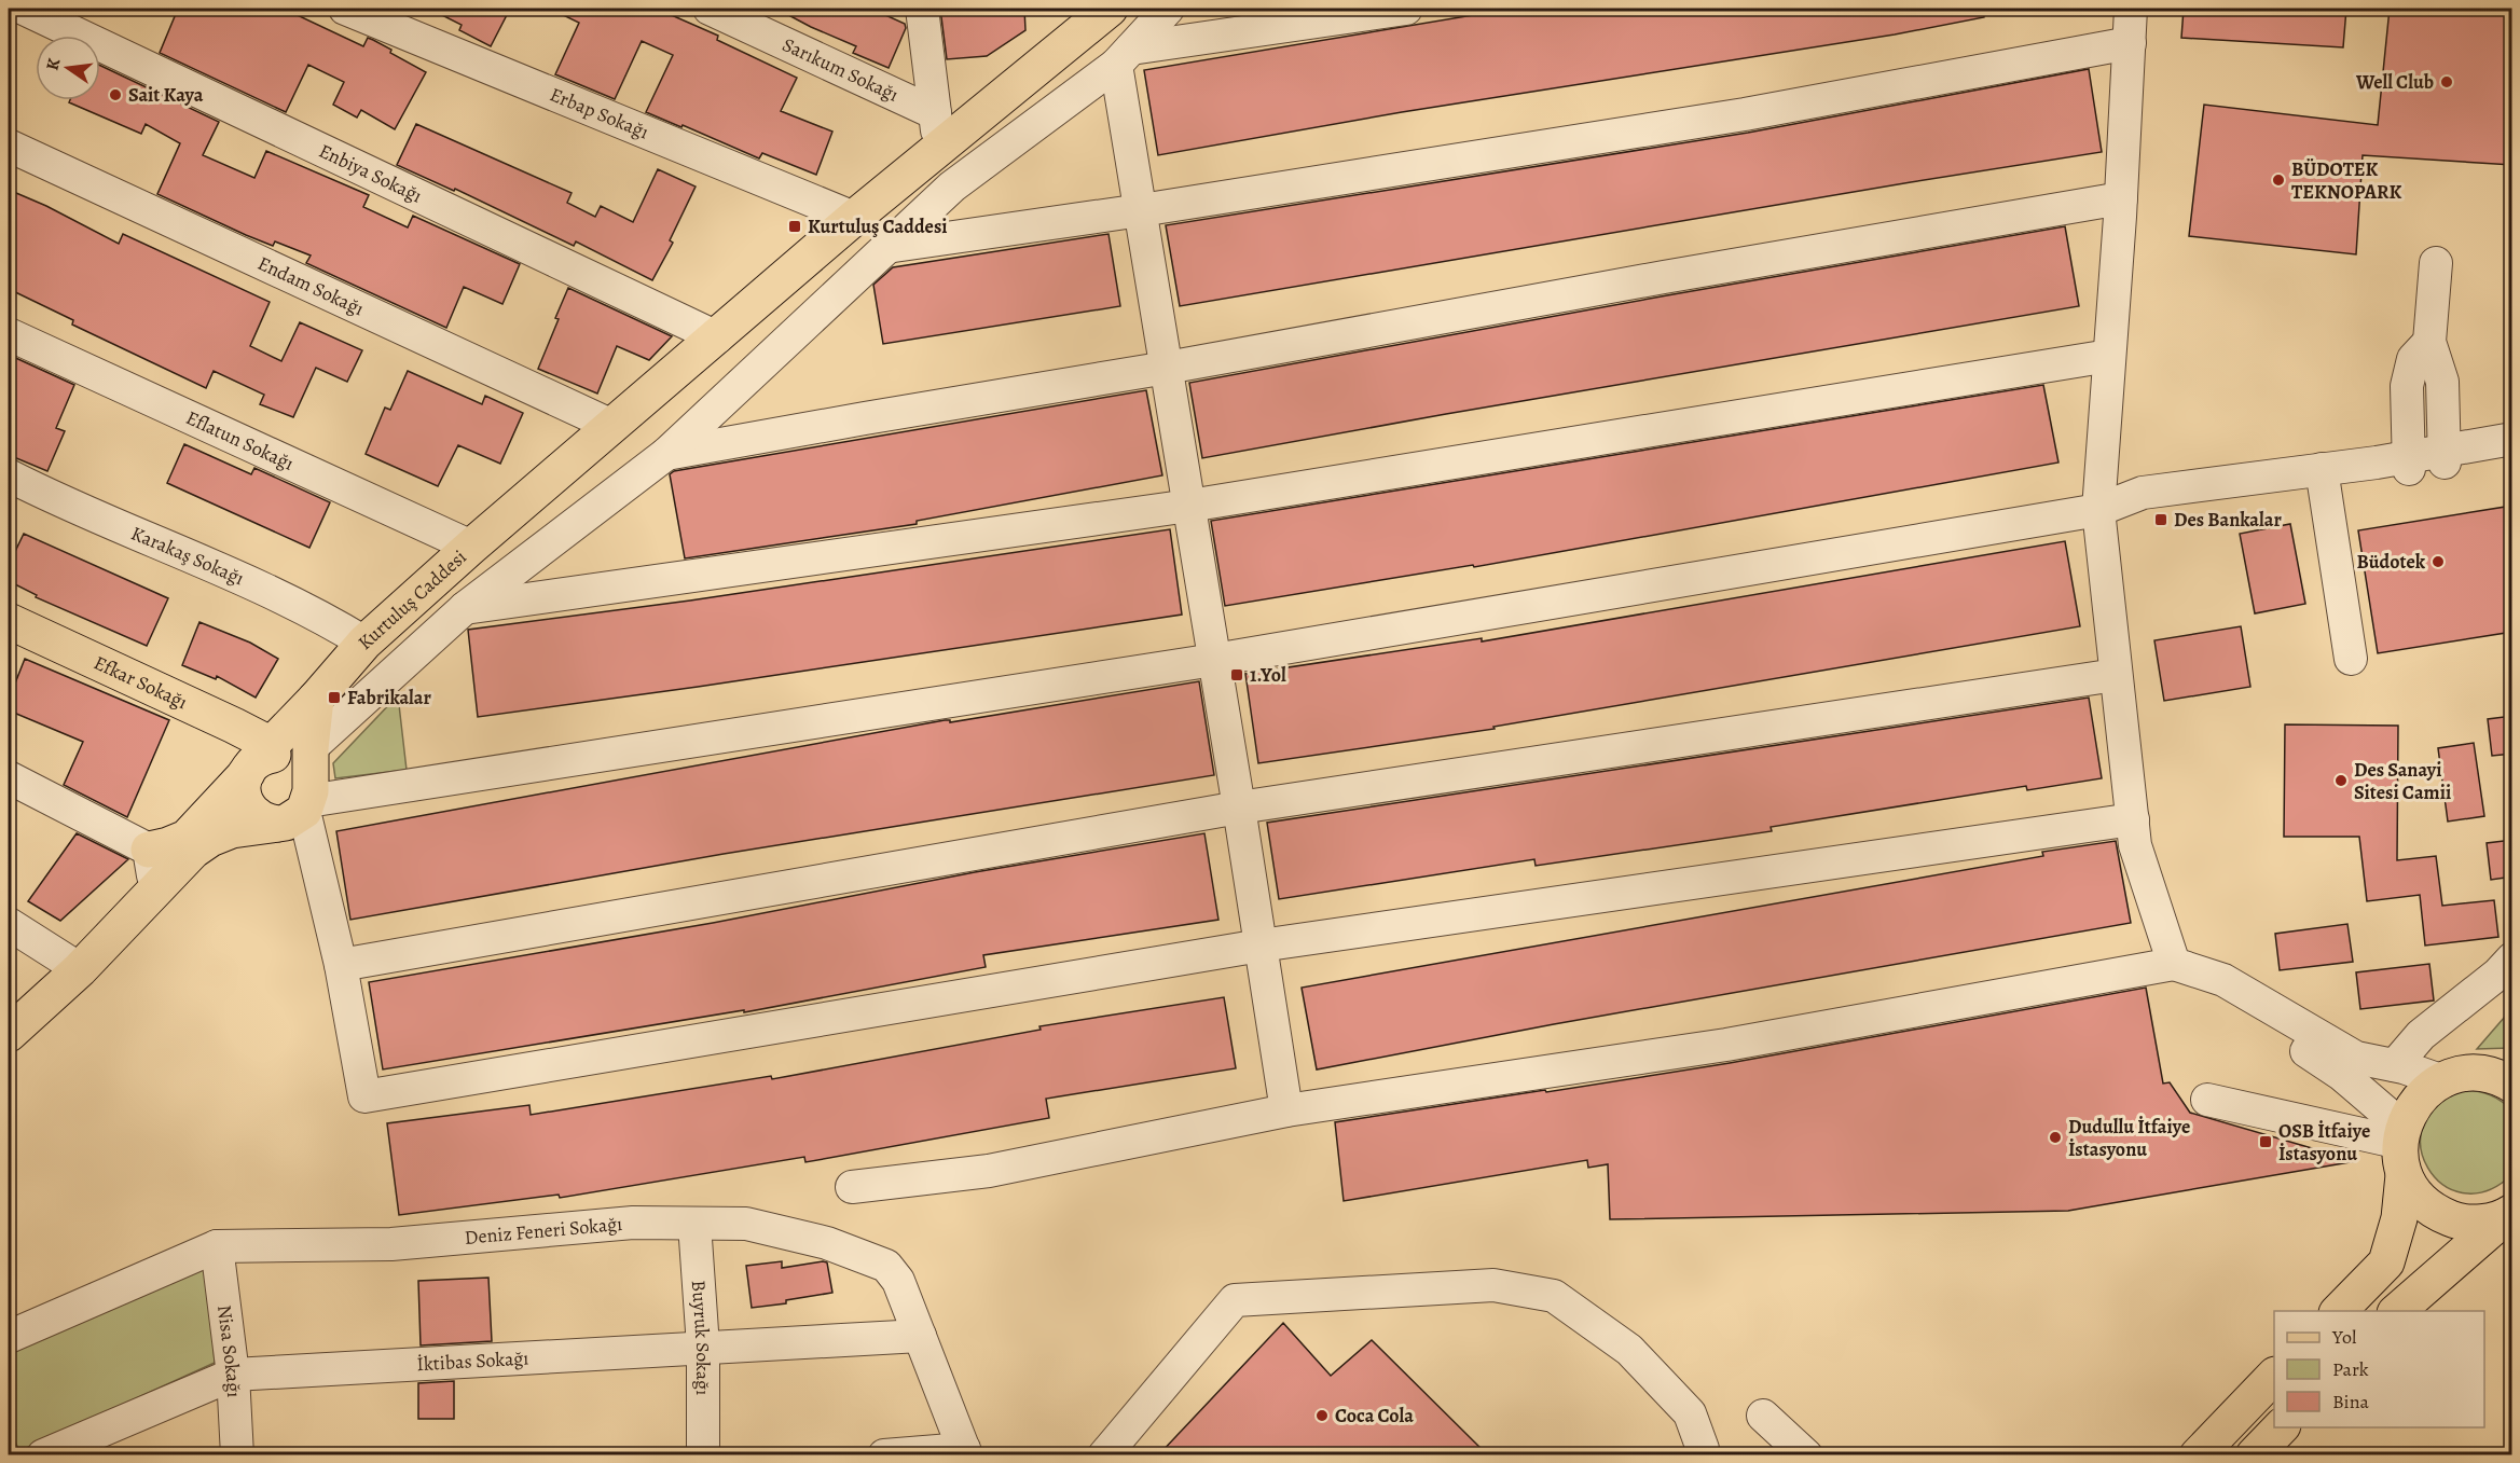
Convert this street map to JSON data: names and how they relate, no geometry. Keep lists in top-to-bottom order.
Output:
{
  "streets": {
    "main road": ["Kurtuluş Caddesi", "Efkar Sokağı"],
    "street": [
      "Sarıkum Sokağı",
      "Erbap Sokağı",
      "Enbiya Sokağı",
      "Endam Sokağı",
      "Eflatun Sokağı",
      "Karakaş Sokağı",
      "Deniz Feneri Sokağı",
      "Buyruk Sokağı",
      "Nisa Sokağı",
      "İktibas Sokağı"
    ]
  },
  "crossings": [
    ["Erbap Sokağı", "Kurtuluş Caddesi"],
    ["Enbiya Sokağı", "Kurtuluş Caddesi"],
    ["Endam Sokağı", "Kurtuluş Caddesi"],
    ["Eflatun Sokağı", "Kurtuluş Caddesi"],
    ["Karakaş Sokağı", "Kurtuluş Caddesi"],
    ["Kurtuluş Caddesi", "Efkar Sokağı"],
    ["Deniz Feneri Sokağı", "Buyruk Sokağı"],
    ["Deniz Feneri Sokağı", "Nisa Sokağı"],
    ["Deniz Feneri Sokağı", "İktibas Sokağı"],
    ["Buyruk Sokağı", "İktibas Sokağı"],
    ["Nisa Sokağı", "İktibas Sokağı"]
  ],
  "places": {
    "other": [
      "Well Club",
      "Sait Kaya",
      "BÜDOTEK TEKNOPARK",
      "Büdotek",
      "Des Sanayi Sitesi Camii",
      "Dudullu İtfaiye İstasyonu",
      "Coca Cola"
    ],
    "transit": [
      "Kurtuluş Caddesi",
      "Des Bankalar",
      "1.Yol",
      "Fabrikalar",
      "OSB İtfaiye İstasyonu"
    ]
  },
  "legend": ["Yol", "Park", "Bina"],
  "north": "left"
}
